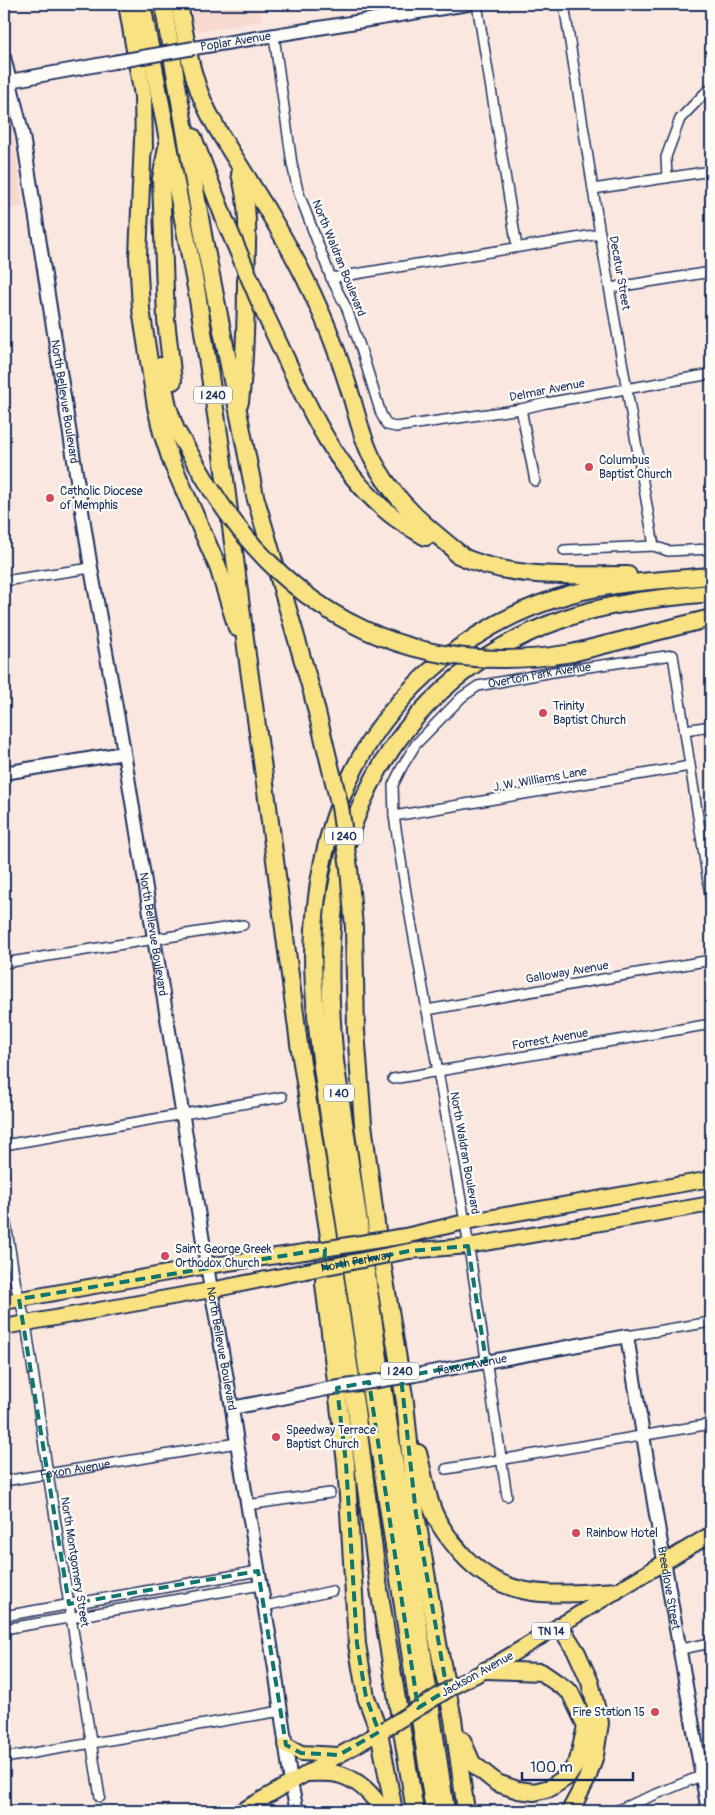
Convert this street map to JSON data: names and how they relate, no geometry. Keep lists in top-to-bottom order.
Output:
{
  "streets": {
    "highway": ["I 240", "I 40"],
    "main road": ["North Parkway", "TN 14", "Jackson Avenue"],
    "street": [
      "Poplar Avenue",
      "North Waldran Boulevard",
      "Decatur Street",
      "Delmar Avenue",
      "North Bellevue Boulevard",
      "Overton Park Avenue",
      "J. W. Williams Lane",
      "Galloway Avenue",
      "Forrest Avenue",
      "Faxon Avenue",
      "North Montgomery Street",
      "Breedlove Street"
    ]
  },
  "crossings": [
    ["Poplar Avenue", "North Waldran Boulevard"],
    ["Poplar Avenue", "North Bellevue Boulevard"],
    ["North Waldran Boulevard", "Delmar Avenue"],
    ["North Waldran Boulevard", "Overton Park Avenue"],
    ["North Waldran Boulevard", "J. W. Williams Lane"],
    ["North Waldran Boulevard", "Galloway Avenue"],
    ["North Waldran Boulevard", "Forrest Avenue"],
    ["North Waldran Boulevard", "North Parkway"],
    ["North Waldran Boulevard", "Faxon Avenue"],
    ["Decatur Street", "Delmar Avenue"],
    ["North Bellevue Boulevard", "North Parkway"],
    ["North Bellevue Boulevard", "Faxon Avenue"],
    ["North Bellevue Boulevard", "Jackson Avenue"],
    ["Overton Park Avenue", "J. W. Williams Lane"],
    ["North Parkway", "North Montgomery Street"],
    ["Faxon Avenue", "North Montgomery Street"],
    ["Faxon Avenue", "Breedlove Street"],
    ["Breedlove Street", "Jackson Avenue"]
  ],
  "places": [
    "Columbus Baptist Church",
    "Catholic Diocese of Memphis",
    "Trinity Baptist Church",
    "Saint George Greek Orthodox Church",
    "Speedway Terrace Baptist Church",
    "Rainbow Hotel",
    "Fire Station 15"
  ],
  "scale_bar": "100 m"
}
